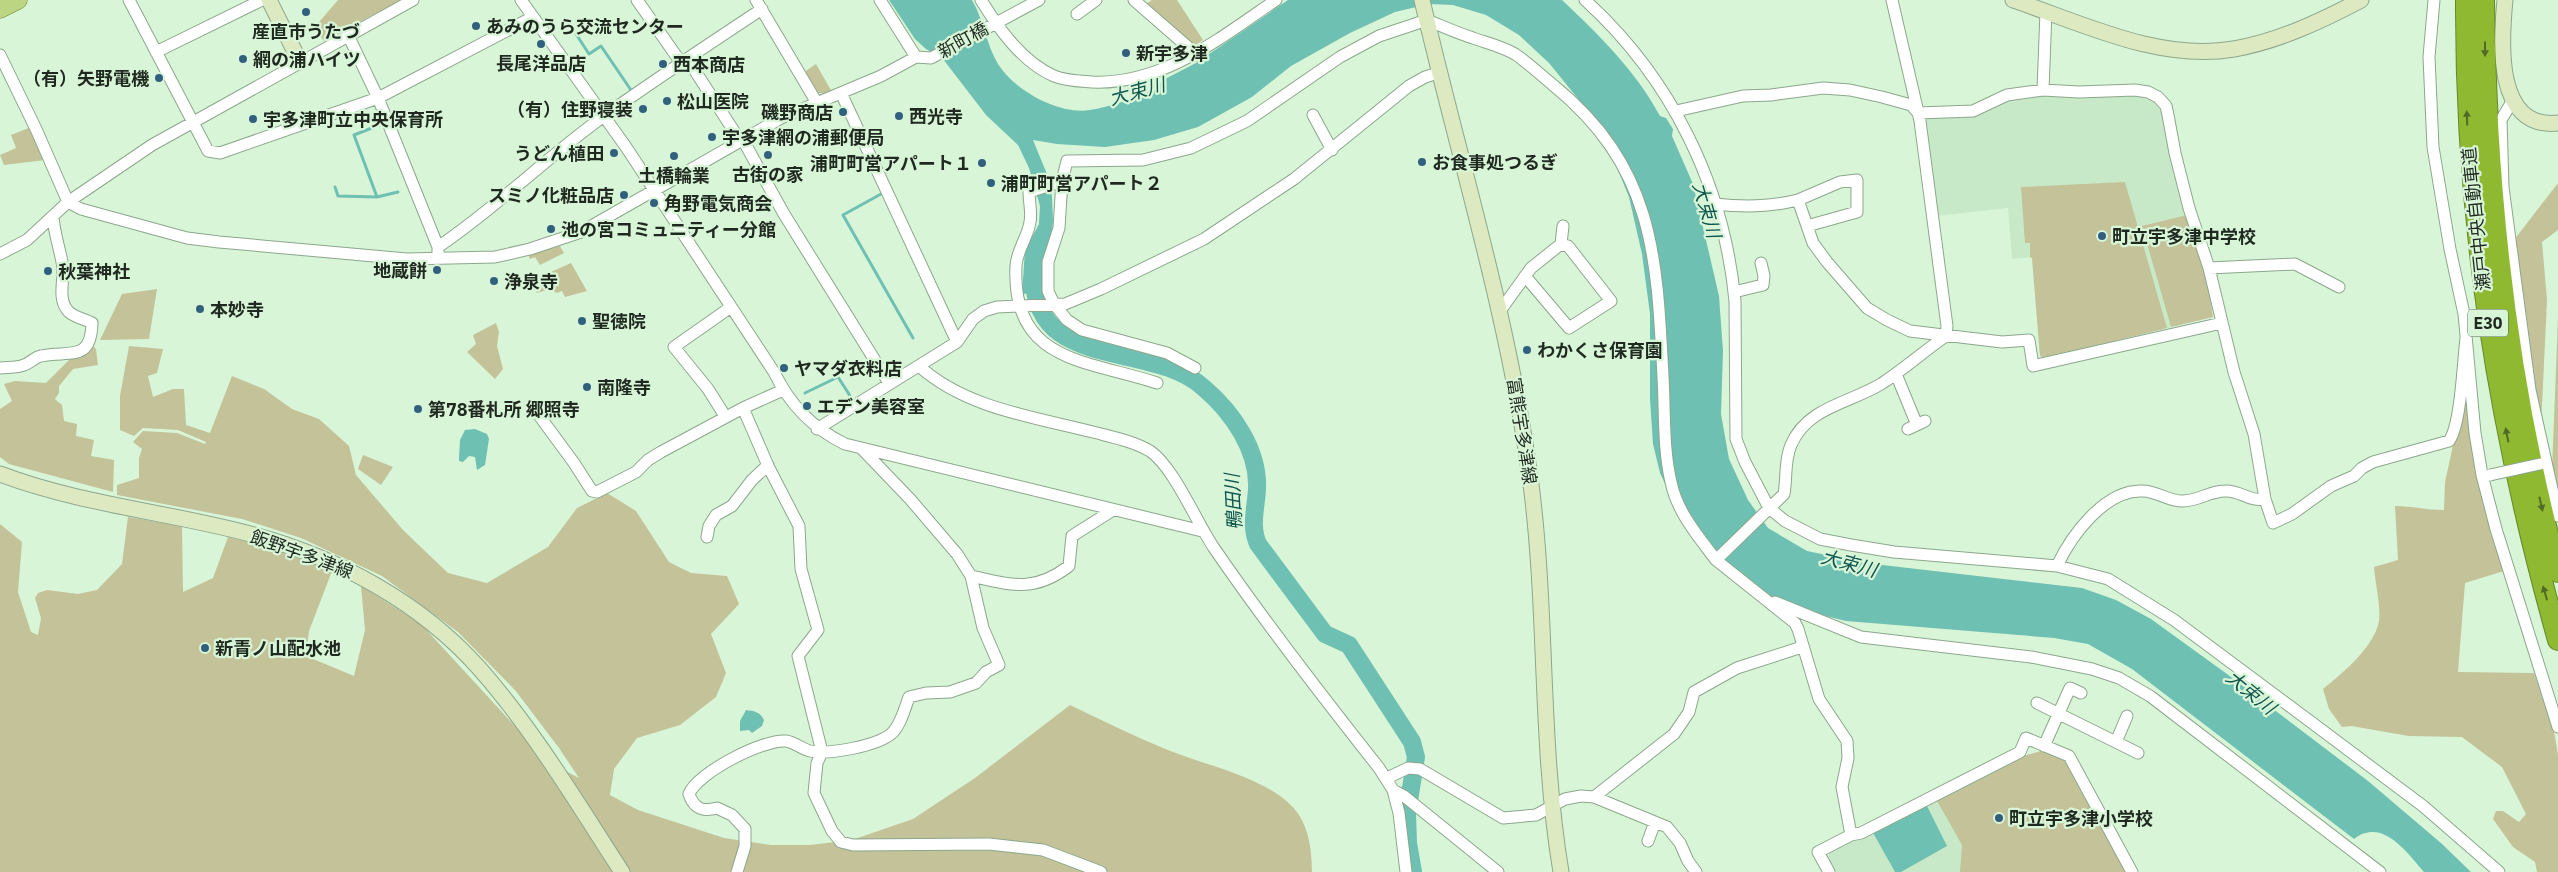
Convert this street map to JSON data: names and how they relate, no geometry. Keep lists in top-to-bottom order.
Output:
{
  "streets": {
    "highway": ["瀬戸中央自動車道", "E30"],
    "main road": ["富熊宇多津線", "飯野宇多津線"],
    "street": ["新町橋"]
  },
  "water": ["大束川", "鴨田川"],
  "places": [
    "産直市うたづ",
    "あみのうら交流センター",
    "長尾洋品店",
    "新宇多津",
    "網の浦ハイツ",
    "西本商店",
    "（有）矢野電機",
    "松山医院",
    "（有）住野寝装",
    "磯野商店",
    "西光寺",
    "宇多津町立中央保育所",
    "宇多津網の浦郵便局",
    "うどん植田",
    "古街の家",
    "土橋輪業",
    "お食事処つるぎ",
    "浦町町営アパート１",
    "浦町町営アパート２",
    "スミノ化粧品店",
    "角野電気商会",
    "池の宮コミュニティー分館",
    "町立宇多津中学校",
    "地蔵餅",
    "秋葉神社",
    "浄泉寺",
    "本妙寺",
    "聖徳院",
    "わかくさ保育園",
    "ヤマダ衣料店",
    "南隆寺",
    "エデン美容室",
    "第78番札所 郷照寺",
    "新青ノ山配水池",
    "町立宇多津小学校"
  ]
}
